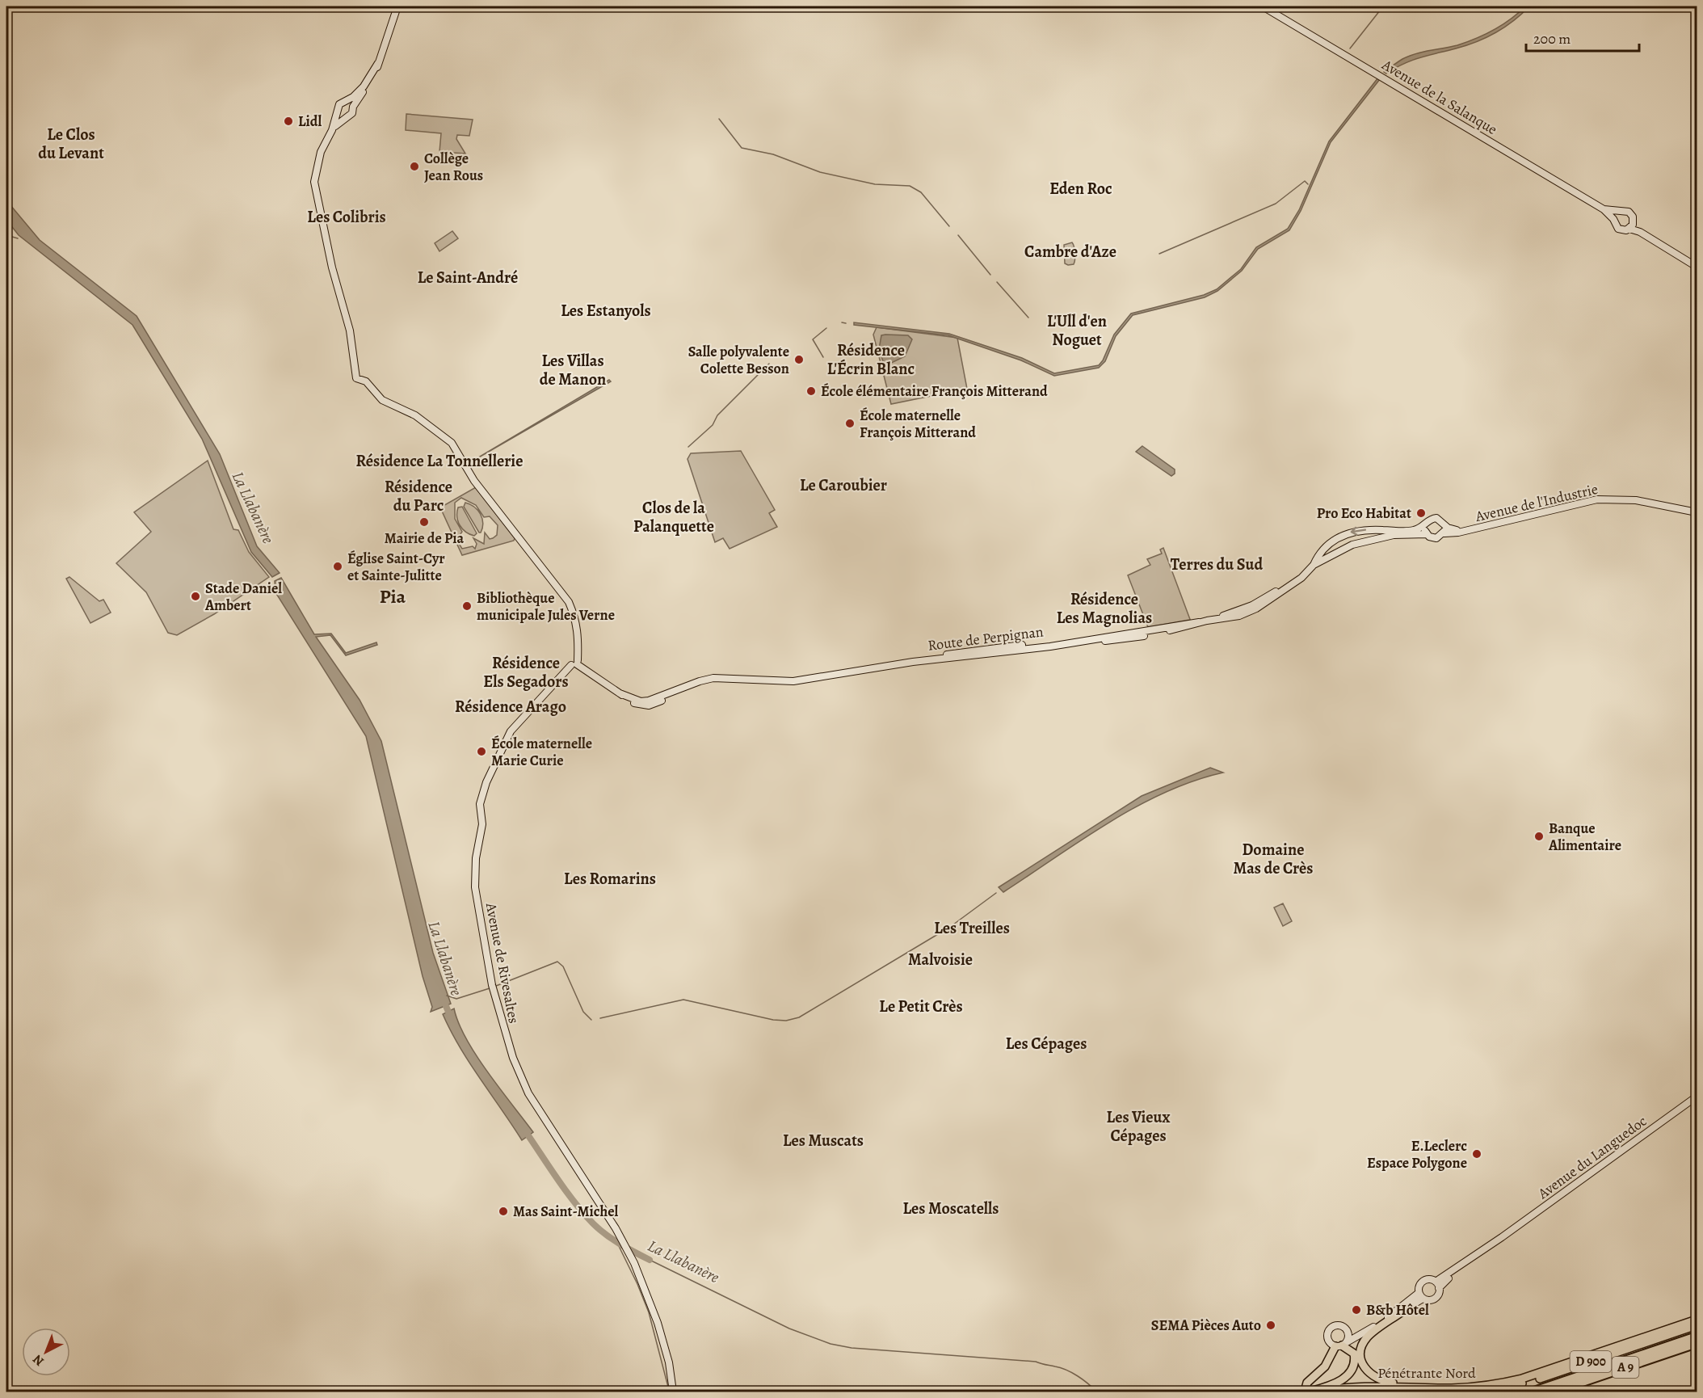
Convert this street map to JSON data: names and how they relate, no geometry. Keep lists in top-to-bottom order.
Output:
{
  "streets": {
    "highway": ["D 900", "A 9", "Pénétrante Nord"],
    "main road": [
      "Avenue de la Salanque",
      "Avenue de l'Industrie",
      "Route de Perpignan",
      "Avenue de Rivesaltes",
      "Avenue du Languedoc"
    ]
  },
  "crossings": [
    ["Avenue de l'Industrie", "Route de Perpignan"],
    ["Route de Perpignan", "Avenue de Rivesaltes"]
  ],
  "districts": [
    "Le Clos du Levant",
    "Eden Roc",
    "Les Colibris",
    "Cambre d'Aze",
    "Le Saint-André",
    "Les Estanyols",
    "L'Ull d'en Noguet",
    "Résidence L'Écrin Blanc",
    "Les Villas de Manon",
    "Résidence La Tonnellerie",
    "Le Caroubier",
    "Résidence du Parc",
    "Clos de la Palanquette",
    "Terres du Sud",
    "Pia",
    "Résidence Les Magnolias",
    "Résidence Els Segadors",
    "Résidence Arago",
    "Domaine Mas de Crès",
    "Les Romarins",
    "Les Treilles",
    "Malvoisie",
    "Le Petit Crès",
    "Les Cépages",
    "Les Vieux Cépages",
    "Les Muscats",
    "Les Moscatells"
  ],
  "water": ["La Llabanère"],
  "places": [
    "Lidl",
    "Collège Jean Rous",
    "Salle polyvalente Colette Besson",
    "École élémentaire François Mitterand",
    "École maternelle François Mitterand",
    "Pro Eco Habitat",
    "Mairie de Pia",
    "Église Saint-Cyr et Sainte-Julitte",
    "Stade Daniel Ambert",
    "Bibliothèque municipale Jules Verne",
    "École maternelle Marie Curie",
    "Banque Alimentaire",
    "E.Leclerc Espace Polygone",
    "Mas Saint-Michel",
    "B&b Hôtel",
    "SEMA Pièces Auto"
  ],
  "scale_bar": "200 m",
  "north": "bottom left"
}
